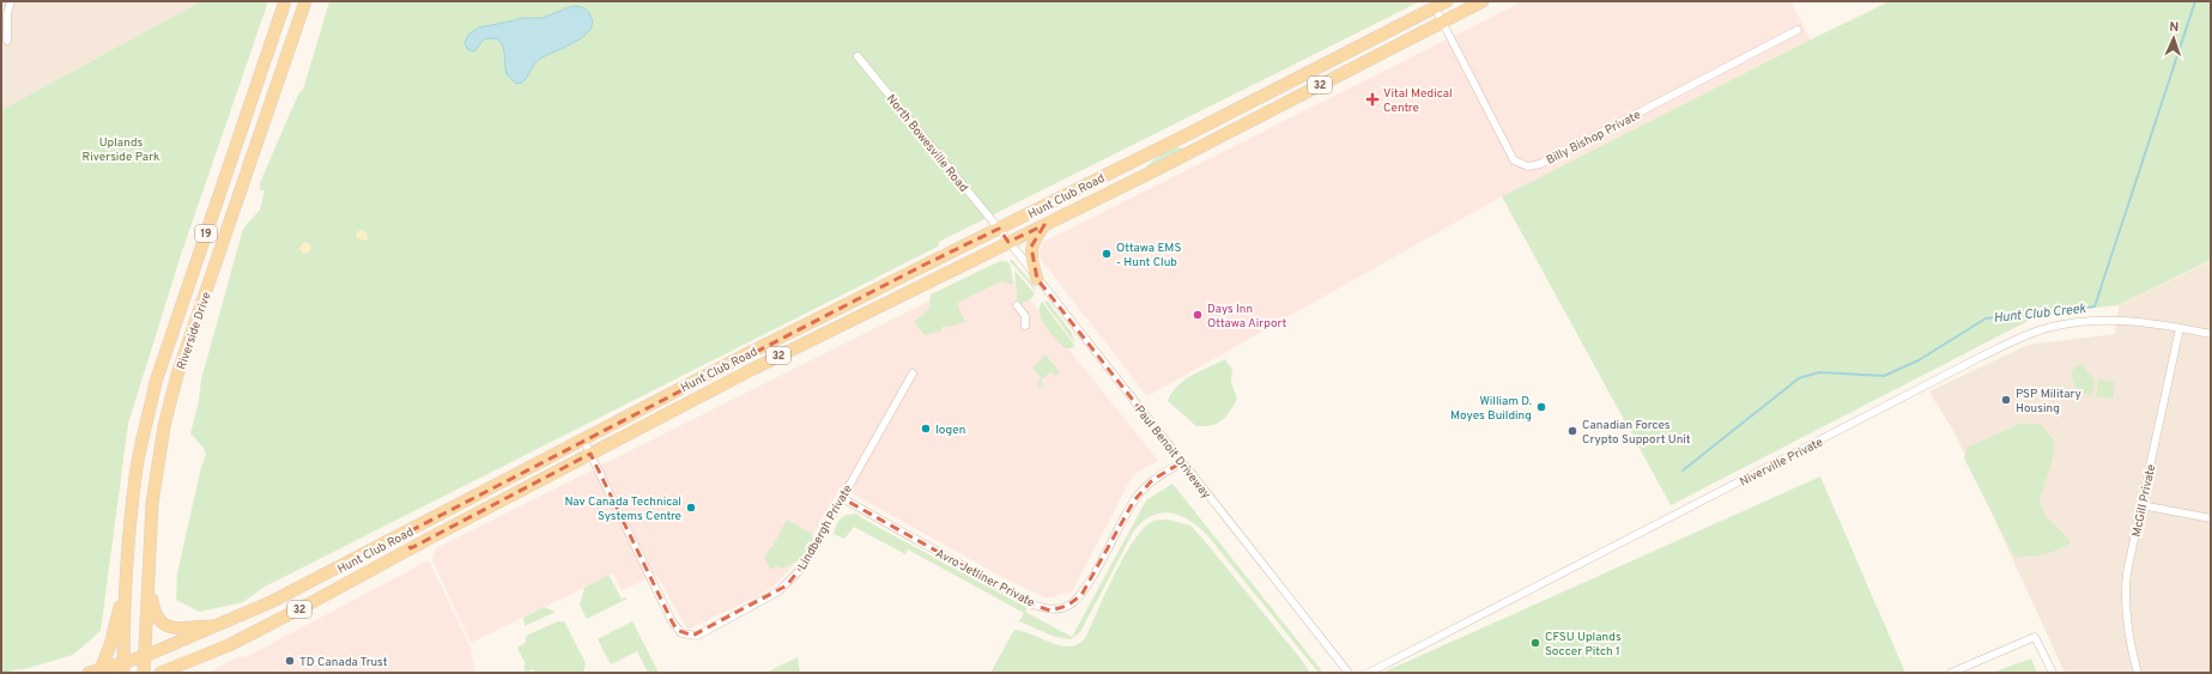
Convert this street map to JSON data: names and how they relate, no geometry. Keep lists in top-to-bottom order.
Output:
{
  "streets": {
    "main road": [
      "32",
      "Hunt Club Road",
      "19",
      "Riverside Drive"
    ],
    "street": [
      "Billy Bishop Private",
      "North Bowesville Road",
      "Paul Benoit Driveway",
      "Niverville Private",
      "McGill Private",
      "Lindbergh Private",
      "Avro Jetliner Private"
    ]
  },
  "crossings": [
    ["Billy Bishop Private", "Hunt Club Road"],
    ["North Bowesville Road", "Hunt Club Road"],
    ["North Bowesville Road", "Paul Benoit Driveway"],
    ["Hunt Club Road", "Riverside Drive"],
    ["Hunt Club Road", "Paul Benoit Driveway"],
    ["Hunt Club Road", "Lindbergh Private"],
    ["Paul Benoit Driveway", "Avro Jetliner Private"],
    ["Niverville Private", "McGill Private"],
    ["Lindbergh Private", "Avro Jetliner Private"]
  ],
  "water": ["Hunt Club Creek"],
  "parks": ["Uplands Riverside Park"],
  "places": {
    "health": ["Vital Medical Centre"],
    "other": [
      "Ottawa EMS - Hunt Club",
      "Days Inn Ottawa Airport",
      "PSP Military Housing",
      "William D. Moyes Building",
      "Iogen",
      "Canadian Forces Crypto Support Unit",
      "Nav Canada Technical Systems Centre",
      "CFSU Uplands Soccer Pitch 1",
      "TD Canada Trust"
    ]
  },
  "north": "top"
}
